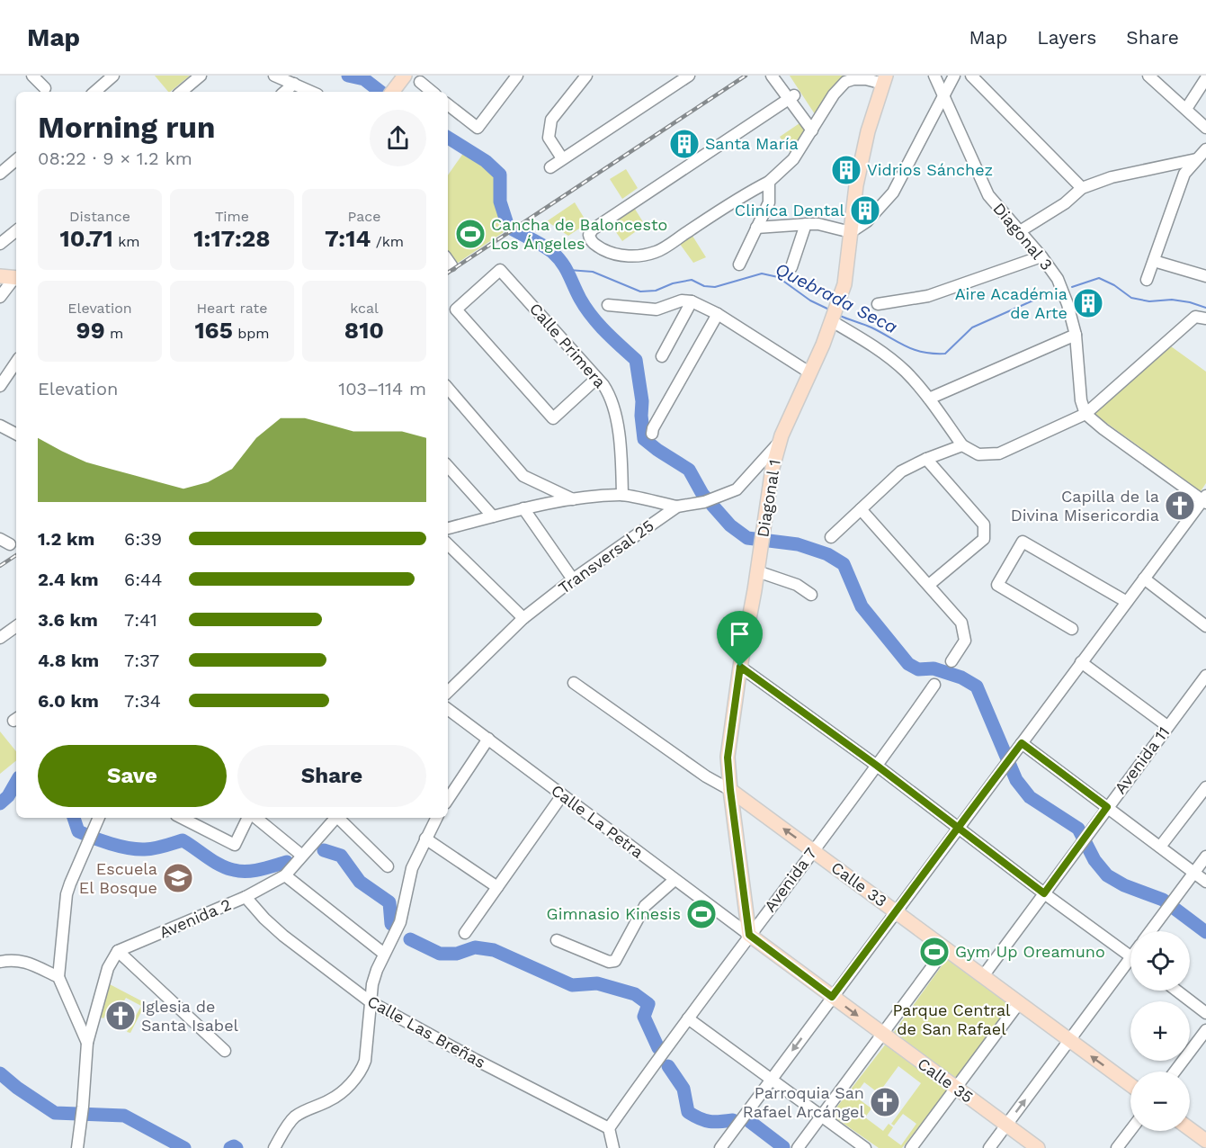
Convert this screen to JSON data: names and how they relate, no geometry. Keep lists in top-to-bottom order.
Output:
{
  "streets": {
    "main road": ["Diagonal 1", "Calle 33", "Calle 35"],
    "street": [
      "Diagonal 3",
      "Calle Primera",
      "Transversal 25",
      "Avenida 11",
      "Calle La Petra",
      "Avenida 7",
      "Avenida 2",
      "Calle Las Breñas"
    ]
  },
  "crossings": [
    ["Diagonal 1", "Transversal 25"],
    ["Diagonal 1", "Calle La Petra"],
    ["Diagonal 1", "Avenida 7"],
    ["Diagonal 1", "Calle 33"],
    ["Diagonal 1", "Calle 35"],
    ["Avenida 11", "Calle 33"],
    ["Calle La Petra", "Avenida 7"],
    ["Calle La Petra", "Calle 35"],
    ["Avenida 7", "Calle 33"],
    ["Avenida 7", "Calle Las Breñas"],
    ["Avenida 7", "Calle 35"],
    ["Avenida 2", "Calle Las Breñas"]
  ],
  "water": ["Quebrada Seca"],
  "parks": ["Parque Central de San Rafael"],
  "places": {
    "building": [
      "Santa María",
      "Vidrios Sánchez",
      "Cliníca Dental",
      "Aire Académia de Arte"
    ],
    "sports": ["Cancha de Baloncesto Los Ángeles", "Gimnasio Kinesis", "Gym Up Oreamuno"],
    "church": ["Capilla de la Divina Misericordia", "Iglesia de Santa Isabel", "Parroquia San Rafael Arcángel"],
    "school or university": ["Escuela El Bosque"]
  },
  "page": {
    "header": "Map",
    "nav": ["Map", "Layers", "Share"],
    "heading": ["Morning run", "08:22 · 9 × 1.2 km"],
    "stats": [
      ["Distance", "10.71 km"],
      ["Time", "1:17:28"],
      ["Pace", "7:14 /km"],
      ["Elevation", "99 m"],
      ["Heart rate", "165 bpm"],
      ["kcal", "810"]
    ],
    "chart": ["Elevation", "103–114 m"],
    "list": [
      {
        "name": "1.2 km",
        "note": "6:39"
      },
      {
        "name": "2.4 km",
        "note": "6:44"
      },
      {
        "name": "3.6 km",
        "note": "7:41"
      },
      {
        "name": "4.8 km",
        "note": "7:37"
      },
      {
        "name": "6.0 km",
        "note": "7:34"
      }
    ],
    "buttons": ["Save", "Share"],
    "map_buttons": ["+", "−"]
  }
}
